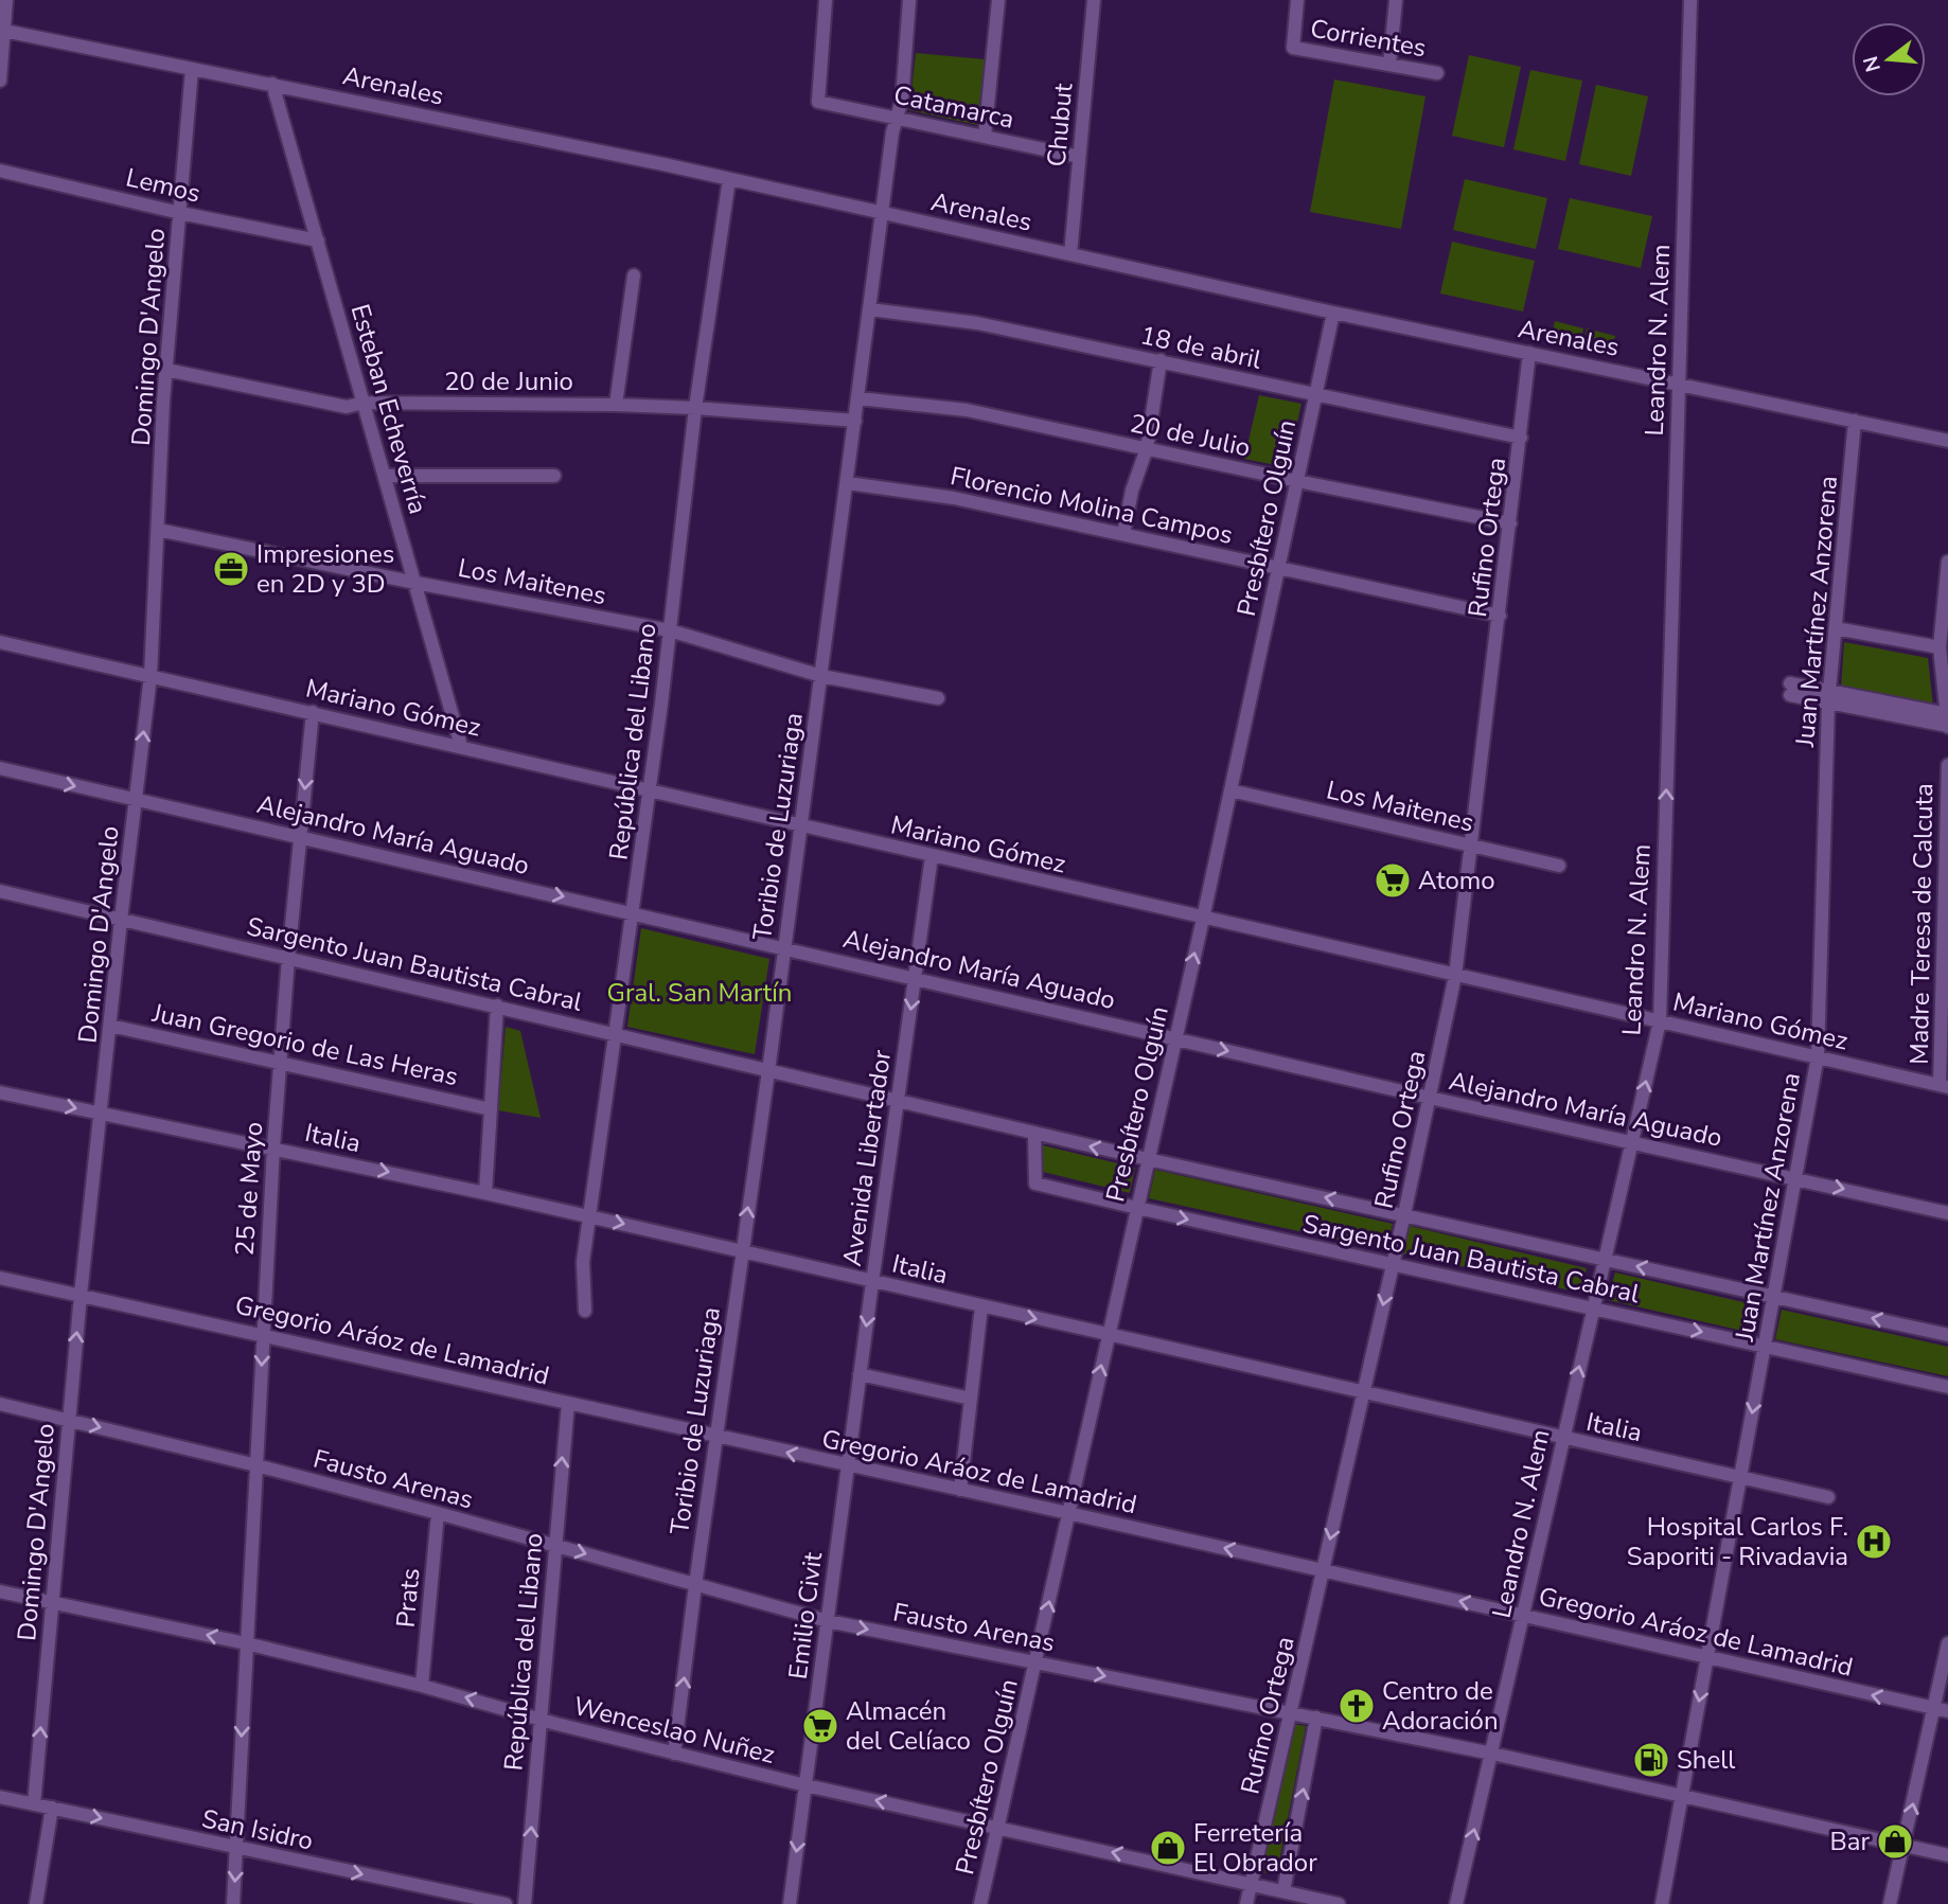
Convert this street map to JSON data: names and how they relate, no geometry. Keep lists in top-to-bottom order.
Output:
{
  "streets": {
    "street": [
      "Corrientes",
      "Arenales",
      "Catamarca",
      "Chubut",
      "Lemos",
      "Domingo D'Angelo",
      "Leandro N. Alem",
      "18 de abril",
      "20 de Junio",
      "Esteban Echeverría",
      "20 de Julio",
      "Florencio Molina Campos",
      "Presbítero Olguín",
      "Rufino Ortega",
      "Los Maitenes",
      "Juan Martínez Anzorena",
      "Mariano Gómez",
      "República del Libano",
      "Toribio de Luzuriaga",
      "Alejandro María Aguado",
      "Madre Teresa de Calcuta",
      "Sargento Juan Bautista Cabral",
      "Juan Gregorio de Las Heras",
      "Italia",
      "Avenida Libertador",
      "25 de Mayo",
      "Gregorio Aráoz de Lamadrid",
      "Fausto Arenas",
      "Prats",
      "Emilio Civit",
      "Wenceslao Nuñez",
      "San Isidro"
    ]
  },
  "crossings": [
    ["Arenales", "Chubut"],
    ["Arenales", "Domingo D'Angelo"],
    ["Arenales", "Leandro N. Alem"],
    ["Arenales", "Esteban Echeverría"],
    ["Arenales", "Presbítero Olguín"],
    ["Arenales", "Rufino Ortega"],
    ["Arenales", "Juan Martínez Anzorena"],
    ["Arenales", "República del Libano"],
    ["Arenales", "Toribio de Luzuriaga"],
    ["Catamarca", "Chubut"],
    ["Catamarca", "Toribio de Luzuriaga"],
    ["Lemos", "Domingo D'Angelo"],
    ["Lemos", "Esteban Echeverría"],
    ["Domingo D'Angelo", "20 de Junio"],
    ["Domingo D'Angelo", "Los Maitenes"],
    ["Domingo D'Angelo", "Mariano Gómez"],
    ["Domingo D'Angelo", "Alejandro María Aguado"],
    ["Domingo D'Angelo", "Sargento Juan Bautista Cabral"],
    ["Domingo D'Angelo", "Juan Gregorio de Las Heras"],
    ["Domingo D'Angelo", "Italia"],
    ["Domingo D'Angelo", "Gregorio Aráoz de Lamadrid"],
    ["Domingo D'Angelo", "Fausto Arenas"],
    ["Domingo D'Angelo", "Wenceslao Nuñez"],
    ["Domingo D'Angelo", "San Isidro"],
    ["Leandro N. Alem", "Mariano Gómez"],
    ["Leandro N. Alem", "Alejandro María Aguado"],
    ["Leandro N. Alem", "Sargento Juan Bautista Cabral"],
    ["Leandro N. Alem", "Italia"],
    ["Leandro N. Alem", "Gregorio Aráoz de Lamadrid"],
    ["Leandro N. Alem", "Fausto Arenas"],
    ["18 de abril", "Presbítero Olguín"],
    ["18 de abril", "Rufino Ortega"],
    ["18 de abril", "Toribio de Luzuriaga"],
    ["20 de Junio", "Esteban Echeverría"],
    ["20 de Junio", "República del Libano"],
    ["20 de Junio", "Toribio de Luzuriaga"],
    ["Esteban Echeverría", "Los Maitenes"],
    ["Esteban Echeverría", "Mariano Gómez"],
    ["20 de Julio", "Presbítero Olguín"],
    ["20 de Julio", "Rufino Ortega"],
    ["20 de Julio", "Toribio de Luzuriaga"],
    ["Florencio Molina Campos", "Presbítero Olguín"],
    ["Florencio Molina Campos", "Rufino Ortega"],
    ["Florencio Molina Campos", "Toribio de Luzuriaga"],
    ["Presbítero Olguín", "Los Maitenes"],
    ["Presbítero Olguín", "Mariano Gómez"],
    ["Presbítero Olguín", "Alejandro María Aguado"],
    ["Presbítero Olguín", "Sargento Juan Bautista Cabral"],
    ["Presbítero Olguín", "Italia"],
    ["Presbítero Olguín", "Gregorio Aráoz de Lamadrid"],
    ["Presbítero Olguín", "Fausto Arenas"],
    ["Presbítero Olguín", "Wenceslao Nuñez"],
    ["Rufino Ortega", "Los Maitenes"],
    ["Rufino Ortega", "Mariano Gómez"],
    ["Rufino Ortega", "Alejandro María Aguado"],
    ["Rufino Ortega", "Sargento Juan Bautista Cabral"],
    ["Rufino Ortega", "Italia"],
    ["Rufino Ortega", "Gregorio Aráoz de Lamadrid"],
    ["Rufino Ortega", "Fausto Arenas"],
    ["Rufino Ortega", "Wenceslao Nuñez"],
    ["Los Maitenes", "República del Libano"],
    ["Los Maitenes", "Toribio de Luzuriaga"],
    ["Juan Martínez Anzorena", "Mariano Gómez"],
    ["Juan Martínez Anzorena", "Alejandro María Aguado"],
    ["Juan Martínez Anzorena", "Sargento Juan Bautista Cabral"],
    ["Juan Martínez Anzorena", "Italia"],
    ["Juan Martínez Anzorena", "Gregorio Aráoz de Lamadrid"],
    ["Juan Martínez Anzorena", "Fausto Arenas"],
    ["Mariano Gómez", "República del Libano"],
    ["Mariano Gómez", "Toribio de Luzuriaga"],
    ["Mariano Gómez", "Madre Teresa de Calcuta"],
    ["Mariano Gómez", "Avenida Libertador"],
    ["Mariano Gómez", "25 de Mayo"],
    ["República del Libano", "Alejandro María Aguado"],
    ["República del Libano", "Sargento Juan Bautista Cabral"],
    ["República del Libano", "Italia"],
    ["República del Libano", "Gregorio Aráoz de Lamadrid"],
    ["República del Libano", "Fausto Arenas"],
    ["República del Libano", "Wenceslao Nuñez"],
    ["Toribio de Luzuriaga", "Alejandro María Aguado"],
    ["Toribio de Luzuriaga", "Sargento Juan Bautista Cabral"],
    ["Toribio de Luzuriaga", "Italia"],
    ["Toribio de Luzuriaga", "Gregorio Aráoz de Lamadrid"],
    ["Toribio de Luzuriaga", "Fausto Arenas"],
    ["Toribio de Luzuriaga", "Wenceslao Nuñez"],
    ["Alejandro María Aguado", "Avenida Libertador"],
    ["Alejandro María Aguado", "25 de Mayo"],
    ["Sargento Juan Bautista Cabral", "Avenida Libertador"],
    ["Sargento Juan Bautista Cabral", "25 de Mayo"],
    ["Juan Gregorio de Las Heras", "25 de Mayo"],
    ["Italia", "Avenida Libertador"],
    ["Italia", "25 de Mayo"],
    ["Avenida Libertador", "Gregorio Aráoz de Lamadrid"],
    ["Avenida Libertador", "Emilio Civit"],
    ["25 de Mayo", "Gregorio Aráoz de Lamadrid"],
    ["25 de Mayo", "Fausto Arenas"],
    ["25 de Mayo", "Wenceslao Nuñez"],
    ["25 de Mayo", "San Isidro"],
    ["Gregorio Aráoz de Lamadrid", "Emilio Civit"],
    ["Fausto Arenas", "Prats"],
    ["Fausto Arenas", "Emilio Civit"],
    ["Prats", "Wenceslao Nuñez"],
    ["Emilio Civit", "Wenceslao Nuñez"]
  ],
  "one_way": [
    "Leandro N. Alem",
    "Alejandro María Aguado",
    "25 de Mayo",
    "Gregorio Aráoz de Lamadrid",
    "Fausto Arenas",
    "Wenceslao Nuñez",
    "San Isidro"
  ],
  "parks": ["Gral. San Martín"],
  "places": {
    "office": ["Impresiones en 2D y 3D"],
    "supermarket": ["Atomo", "Almacén del Celíaco"],
    "hospital": ["Hospital Carlos F. Saporiti - Rivadavia"],
    "church": ["Centro de Adoración"],
    "fuel station": ["Shell"],
    "shop": ["Bar", "Ferretería El Obrador"]
  },
  "north": "left"
}
